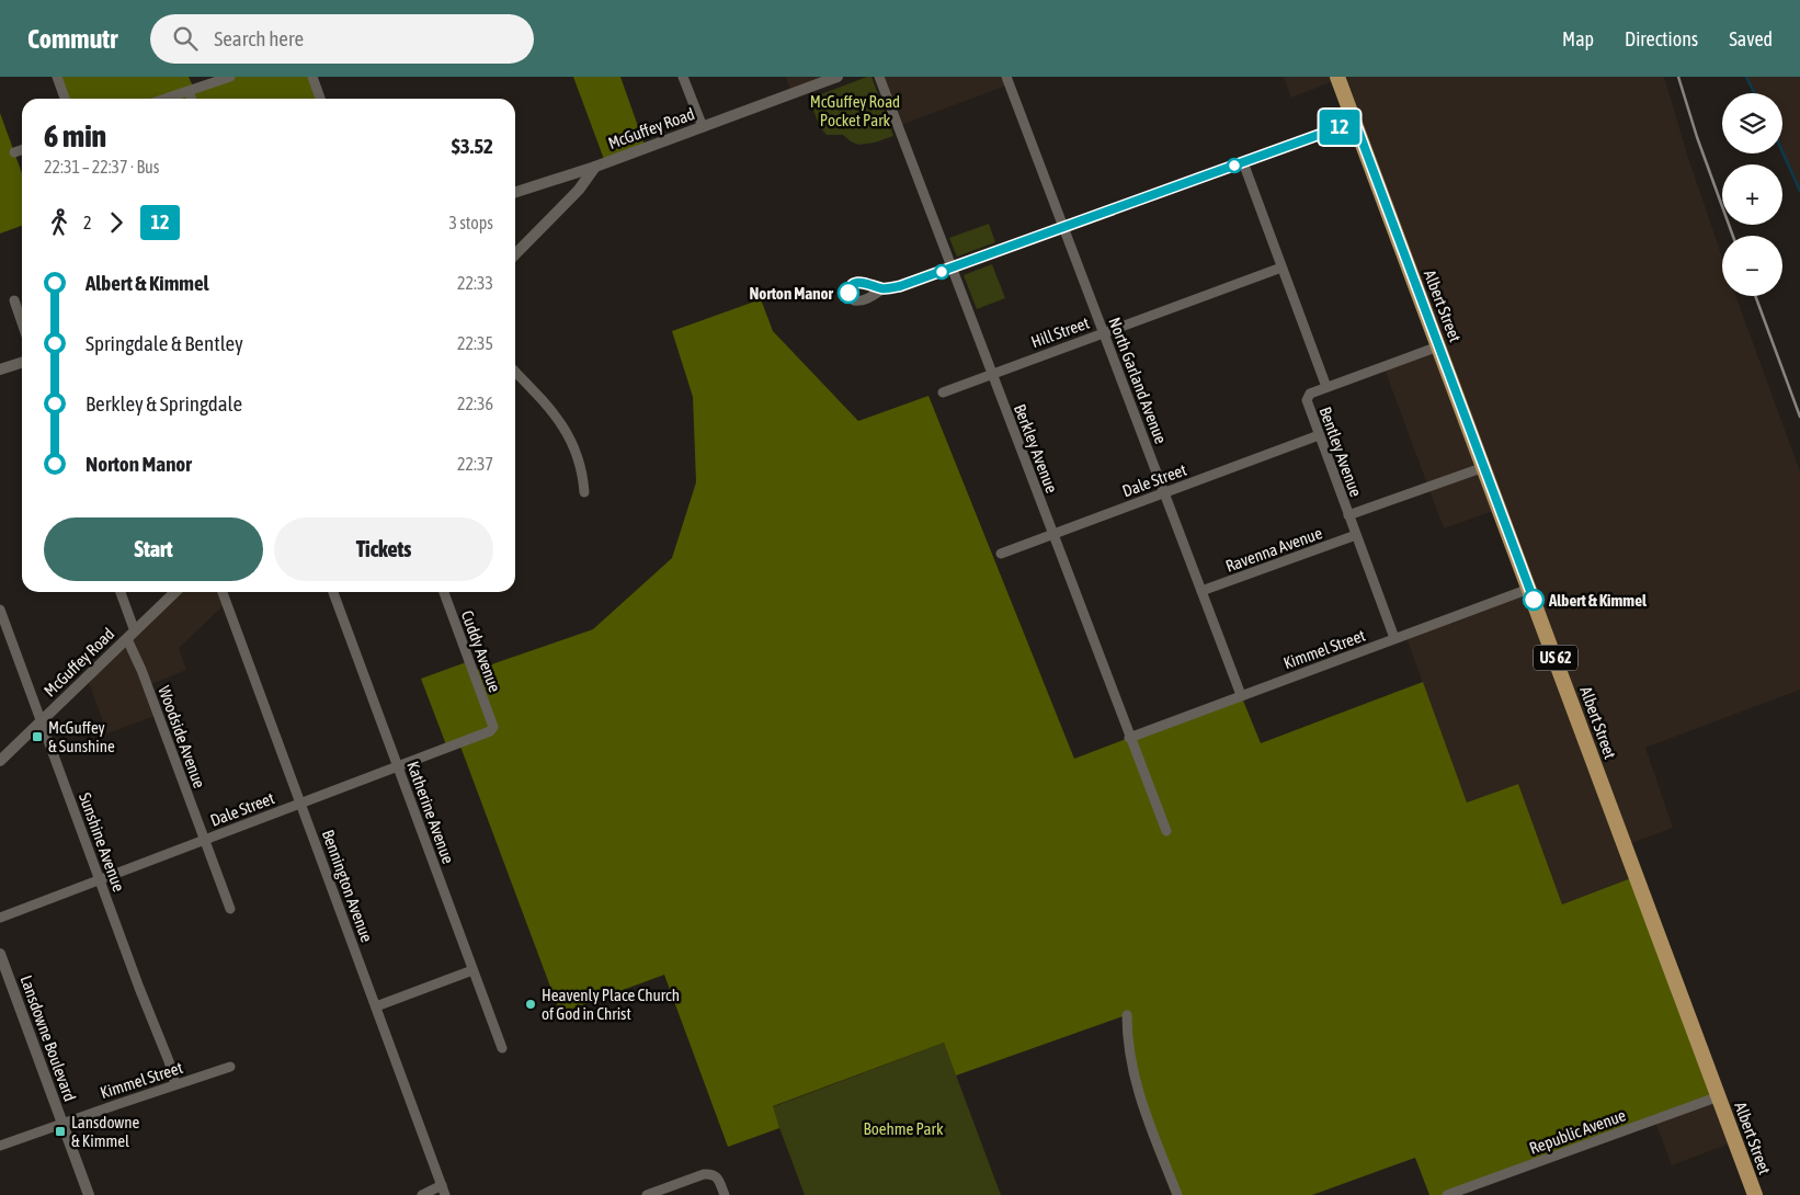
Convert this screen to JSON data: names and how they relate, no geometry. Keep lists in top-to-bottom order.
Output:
{
  "streets": {
    "main road": ["Albert Street", "US 62"],
    "street": [
      "McGuffey Road",
      "Hill Street",
      "North Garland Avenue",
      "Berkley Avenue",
      "Bentley Avenue",
      "Dale Street",
      "Ravenna Avenue",
      "Kimmel Street",
      "Cuddy Avenue",
      "Woodside Avenue",
      "Katherine Avenue",
      "Sunshine Avenue",
      "Bennington Avenue",
      "Lansdowne Boulevard",
      "Republic Avenue"
    ]
  },
  "crossings": [
    ["McGuffey Road", "Woodside Avenue"],
    ["McGuffey Road", "Sunshine Avenue"],
    ["Albert Street", "Kimmel Street"],
    ["Albert Street", "Republic Avenue"],
    ["Hill Street", "North Garland Avenue"],
    ["Hill Street", "Berkley Avenue"],
    ["Hill Street", "Bentley Avenue"],
    ["North Garland Avenue", "Dale Street"],
    ["North Garland Avenue", "Ravenna Avenue"],
    ["North Garland Avenue", "Kimmel Street"],
    ["Berkley Avenue", "Dale Street"],
    ["Berkley Avenue", "Kimmel Street"],
    ["Bentley Avenue", "Dale Street"],
    ["Bentley Avenue", "Ravenna Avenue"],
    ["Bentley Avenue", "Kimmel Street"],
    ["Dale Street", "Cuddy Avenue"],
    ["Dale Street", "Woodside Avenue"],
    ["Dale Street", "Katherine Avenue"],
    ["Dale Street", "Sunshine Avenue"],
    ["Dale Street", "Bennington Avenue"],
    ["Kimmel Street", "Sunshine Avenue"],
    ["Kimmel Street", "Lansdowne Boulevard"]
  ],
  "parks": ["McGuffey Road Pocket Park", "Boehme Park"],
  "places": {
    "other": ["Norton Manor", "Albert & Kimmel", "Heavenly Place Church of God in Christ"],
    "transit": ["McGuffey & Sunshine", "Lansdowne & Kimmel"]
  },
  "lines": ["bus line 12"],
  "page": {
    "header": "Commutr",
    "search": "Search here",
    "nav": ["Map", "Directions", "Saved"],
    "on_map": "12",
    "map_buttons": ["+", "−"],
    "heading": ["6 min", "22:31 – 22:37 · Bus", "$3.52"],
    "legs": ["2", "12", "3 stops"],
    "list": [
      {
        "name": "Albert & Kimmel",
        "value": "22:33"
      },
      {
        "name": "Springdale & Bentley",
        "value": "22:35"
      },
      {
        "name": "Berkley & Springdale",
        "value": "22:36"
      },
      {
        "name": "Norton Manor",
        "value": "22:37"
      }
    ],
    "buttons": ["Start", "Tickets"]
  }
}
